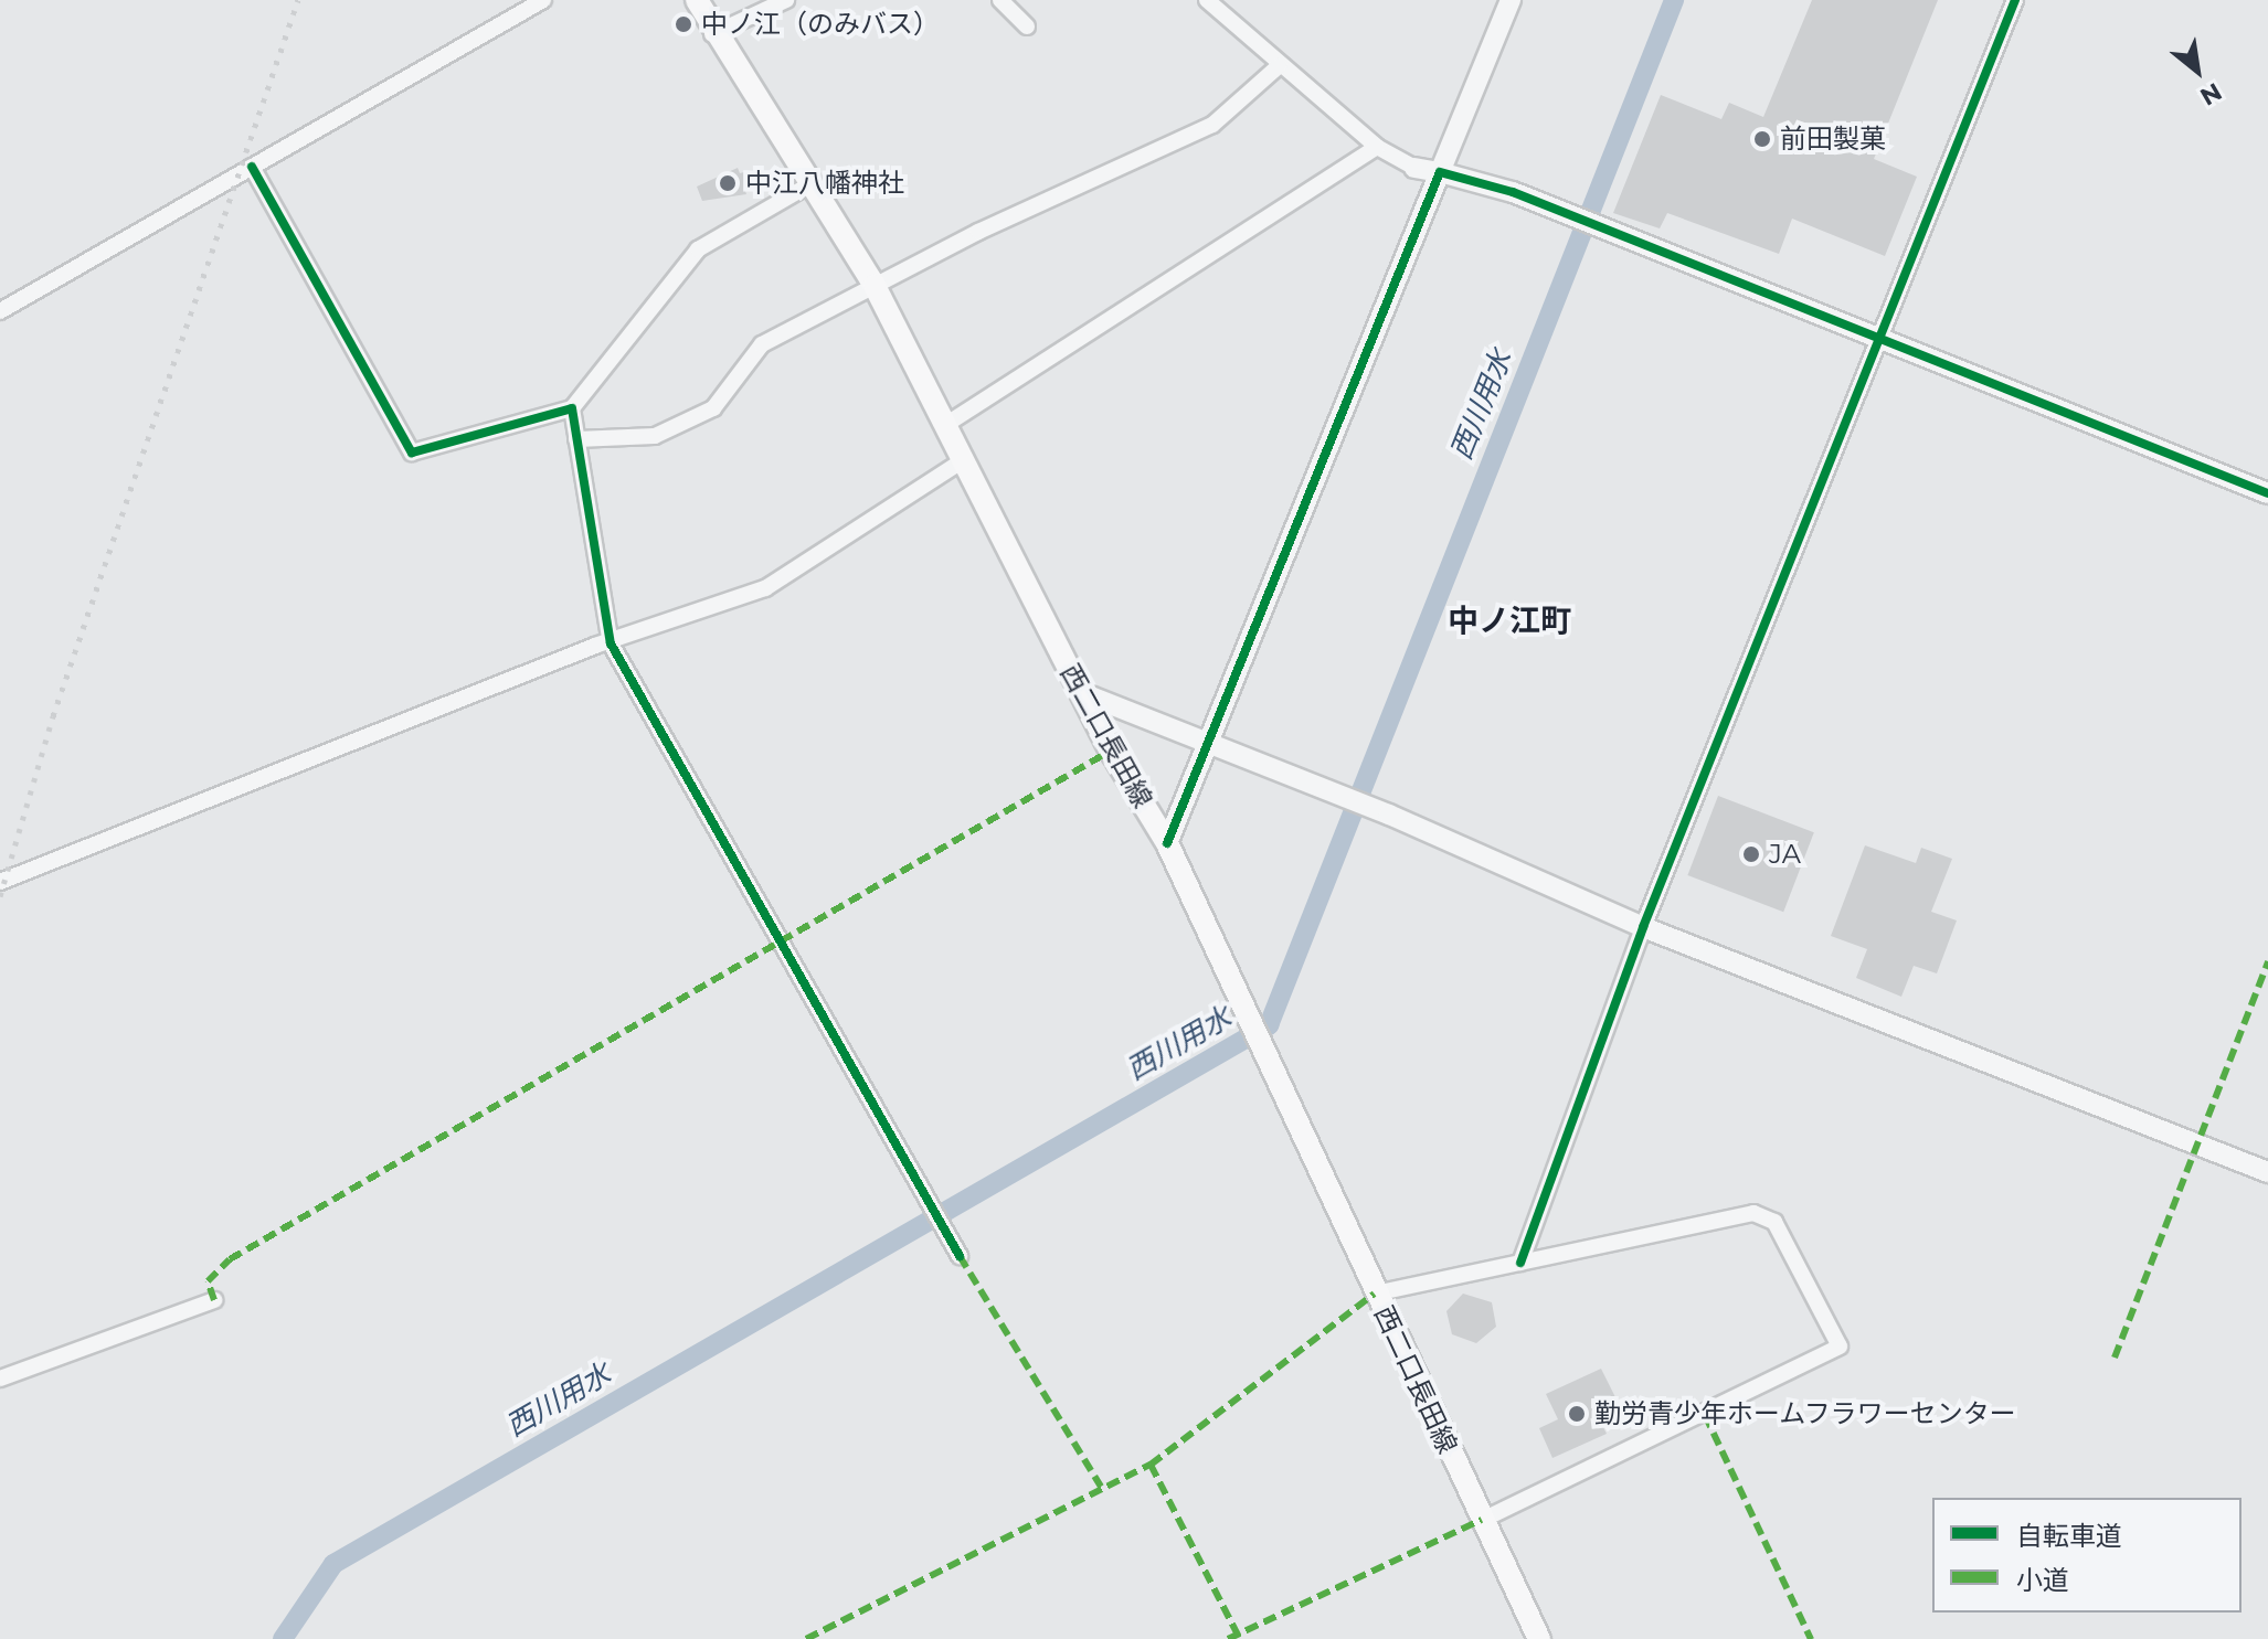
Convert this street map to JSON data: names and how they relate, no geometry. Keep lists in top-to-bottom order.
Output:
{
  "streets": {
    "main road": ["西二口長田線"]
  },
  "districts": ["中ノ江町"],
  "water": ["西川用水"],
  "places": [
    "中ノ江（のみバス）",
    "前田製菓",
    "中江八幡神社",
    "JA",
    "勤労青少年ホームフラワーセンター"
  ],
  "legend": ["自転車道", "小道"],
  "north": "bottom right"
}
